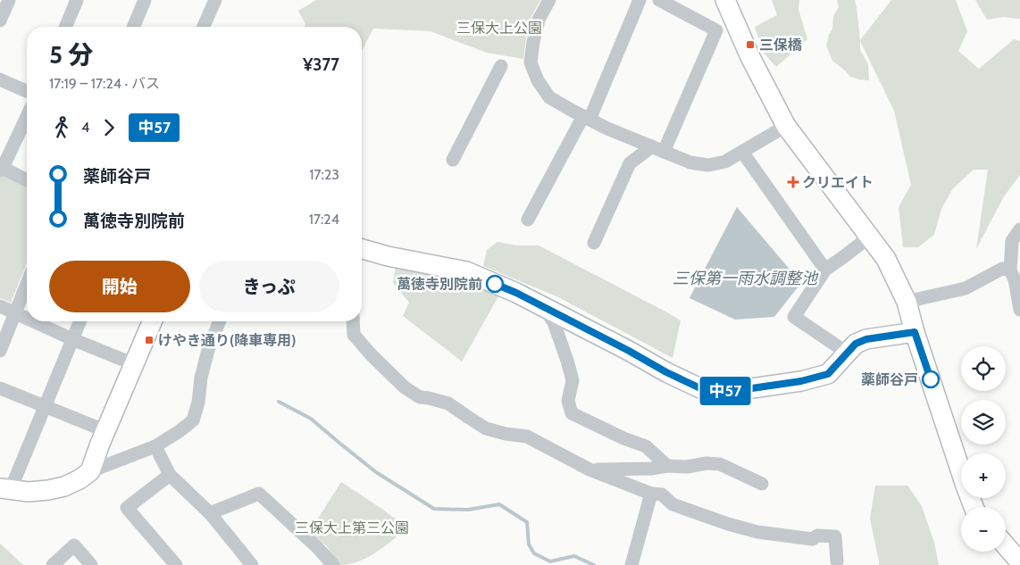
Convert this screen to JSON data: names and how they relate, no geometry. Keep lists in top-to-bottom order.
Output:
{
  "water": ["三保第一雨水調整池"],
  "parks": ["三保大上公園", "三保大上第三公園"],
  "places": {
    "transit": ["三保橋", "けやき通り(降車専用)"],
    "health": ["クリエイト"],
    "other": ["萬徳寺別院前", "薬師谷戸"]
  },
  "lines": ["bus line 中57"],
  "page": {
    "on_map": "中57",
    "heading": ["5 分", "17:19 – 17:24 · バス", "¥377"],
    "legs": ["4", "中57"],
    "list": [
      {
        "name": "薬師谷戸",
        "value": "17:23"
      },
      {
        "name": "萬徳寺別院前",
        "value": "17:24"
      }
    ],
    "buttons": ["開始", "きっぷ"],
    "map_buttons": ["+", "−"]
  }
}
